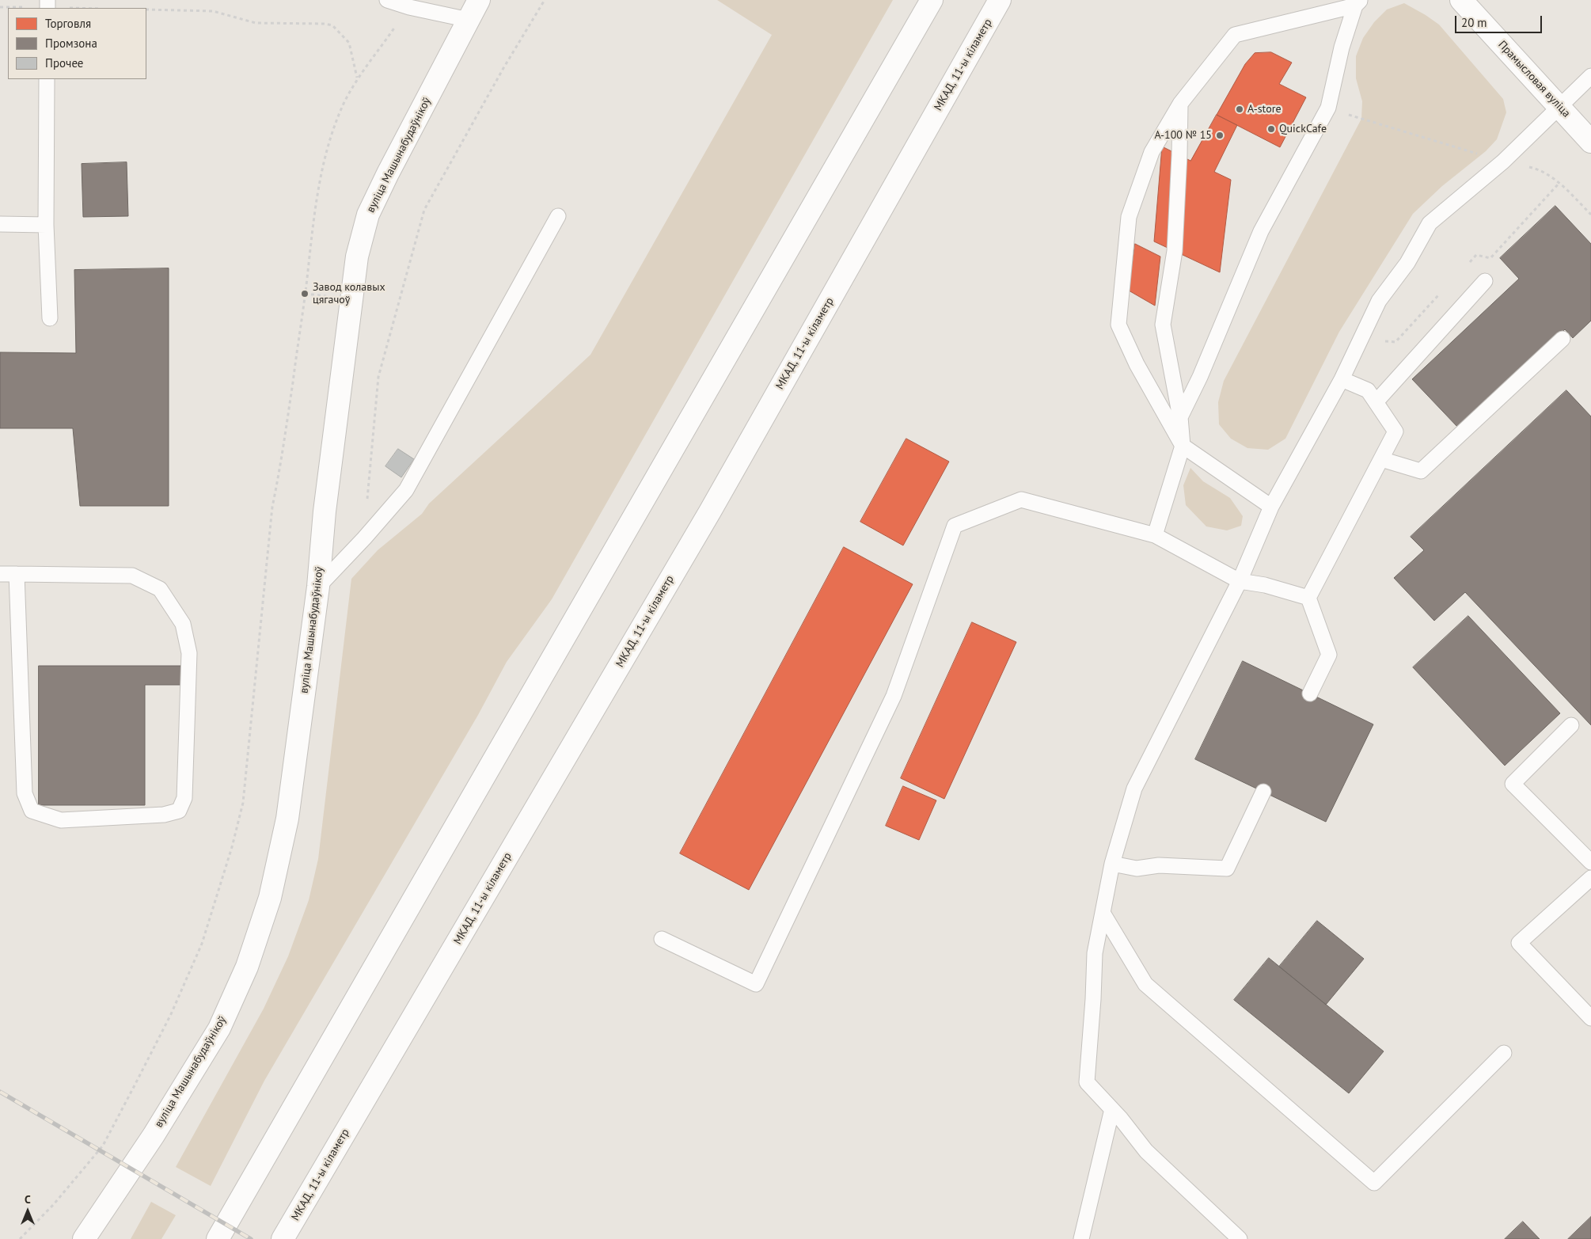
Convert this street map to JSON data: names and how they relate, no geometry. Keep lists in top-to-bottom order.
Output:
{
  "streets": {
    "main road": ["МКАД, 11-ы кіламетр", "Прамысловая вуліца", "вуліца Машынабудаўнікоў"]
  },
  "places": [
    "А-store",
    "QuickCafe",
    "А-100 № 15",
    "Завод колавых цягачоў"
  ],
  "legend": ["Торговля", "Промзона", "Прочее"],
  "scale_bar": "20 m",
  "north": "top"
}
